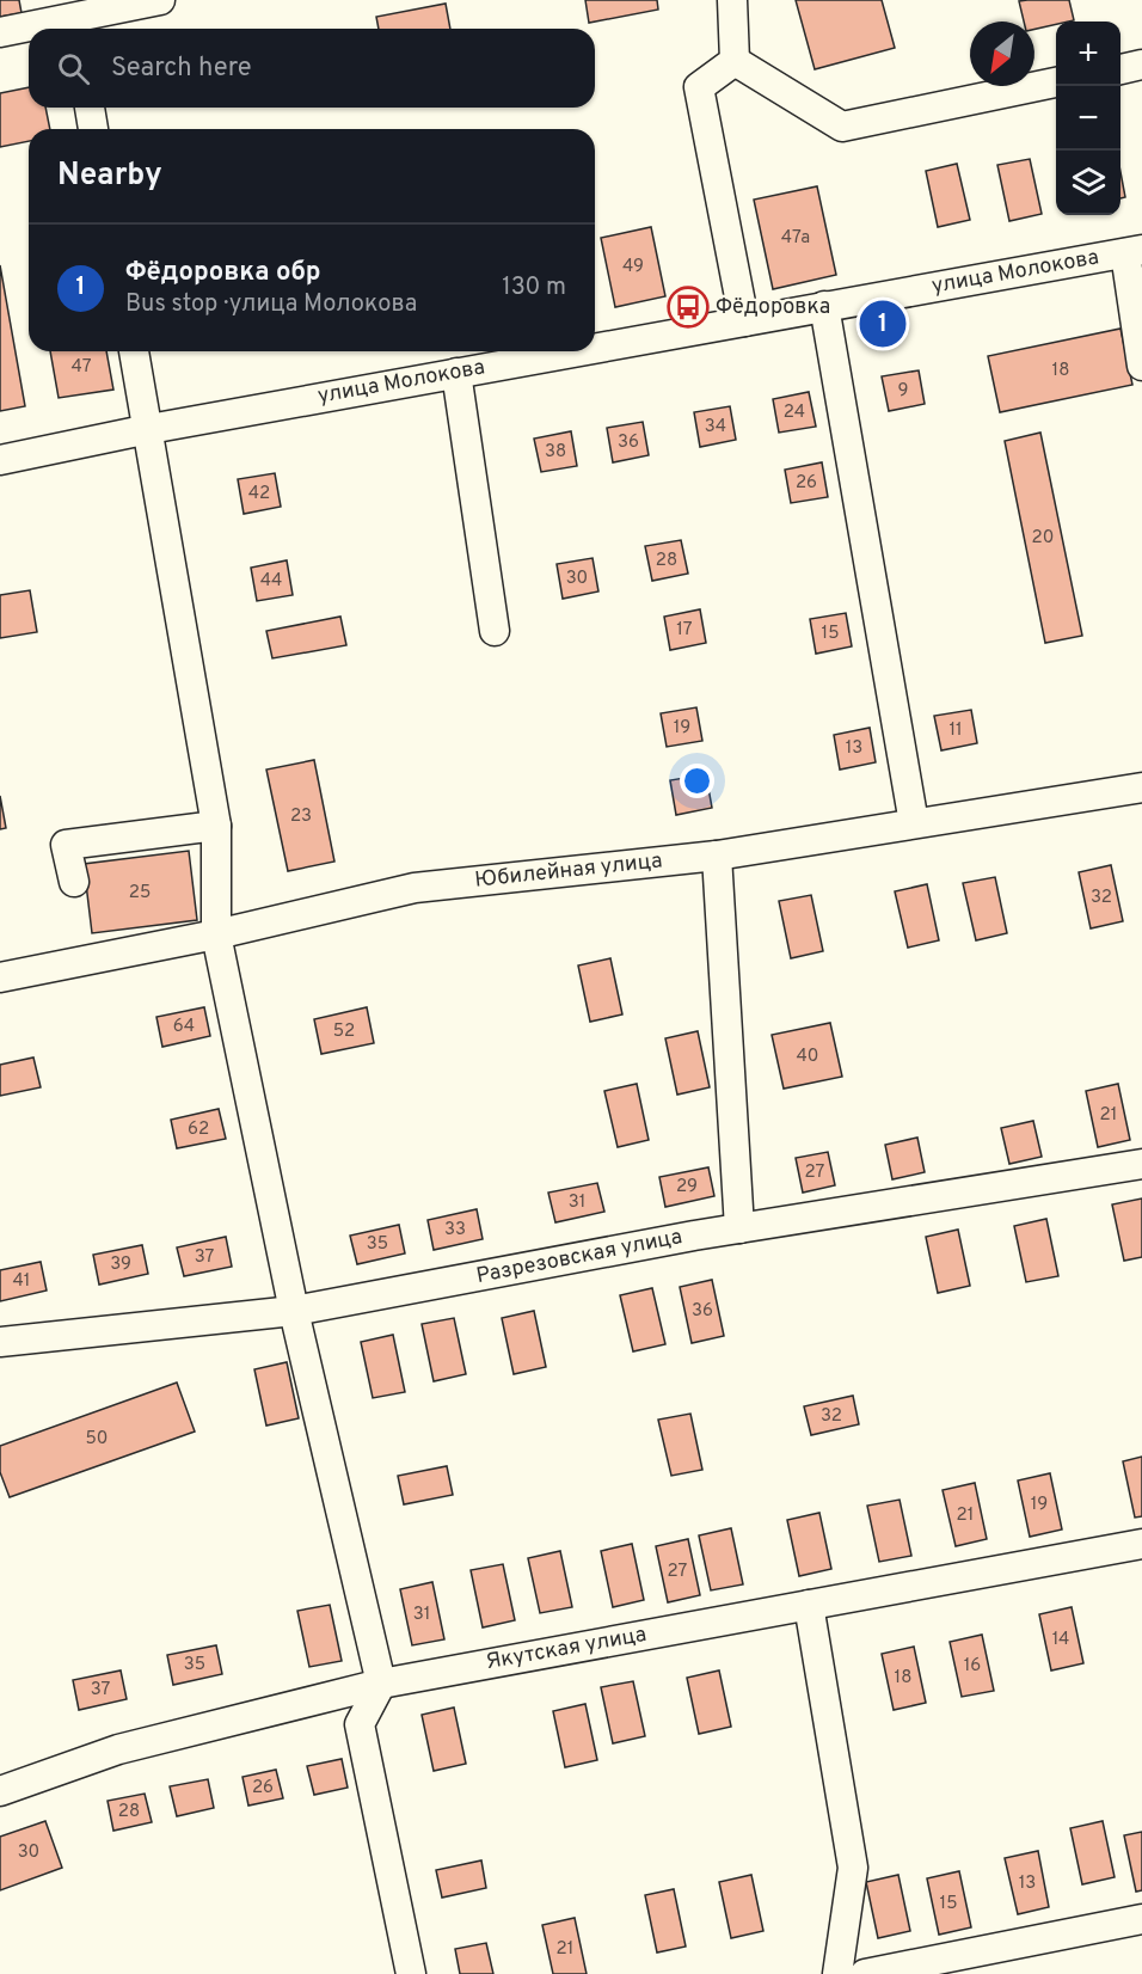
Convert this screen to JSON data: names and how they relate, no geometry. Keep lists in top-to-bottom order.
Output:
{
  "streets": {
    "street": [
      "улица Молокова",
      "Юбилейная улица",
      "Разрезовская улица",
      "Якутская улица"
    ]
  },
  "places": {
    "bus stop": ["Фёдоровка"]
  },
  "house_numbers": [
    "47а",
    "49",
    "47",
    "18",
    "9",
    "24",
    "34",
    "36",
    "38",
    "26",
    "42",
    "20",
    "28",
    "30",
    "44",
    "17",
    "15",
    "19",
    "11",
    "13",
    "23",
    "25",
    "32",
    "64",
    "52",
    "40",
    "21",
    "62",
    "27",
    "29",
    "31",
    "33",
    "35",
    "37",
    "39",
    "41",
    "36",
    "32",
    "50",
    "19",
    "21",
    "27",
    "31",
    "14",
    "35",
    "16",
    "18",
    "37",
    "26",
    "28",
    "30",
    "13",
    "15",
    "21"
  ],
  "north": "bottom left",
  "page": {
    "map_buttons": ["+", "−"],
    "search": "Search here",
    "heading": "Nearby",
    "list": [
      {
        "mark": "1",
        "name": "Фёдоровка обр",
        "note": "Bus stop · улица Молокова",
        "value": "130 m"
      }
    ],
    "pins": "1"
  }
}
